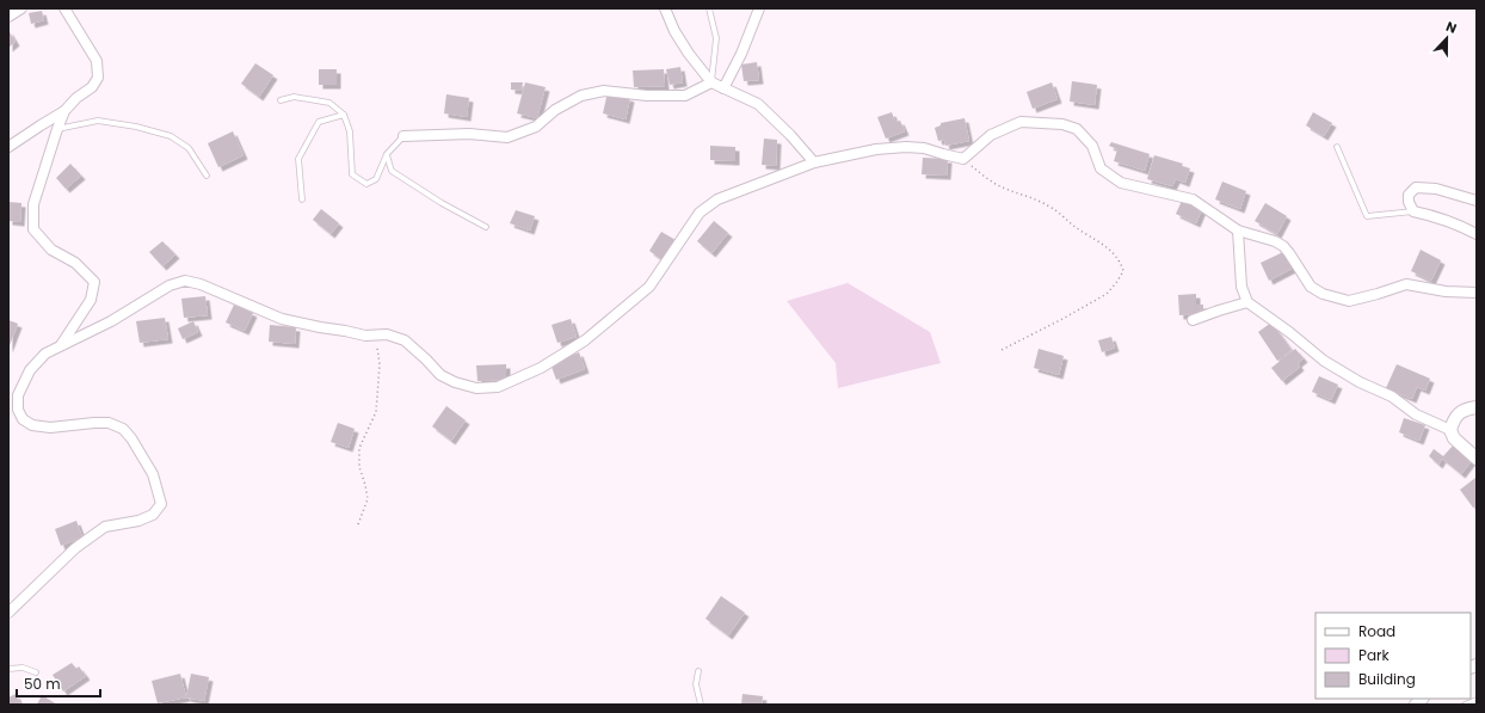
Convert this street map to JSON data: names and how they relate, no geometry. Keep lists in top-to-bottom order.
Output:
{
  "legend": ["Road", "Park", "Building"],
  "scale_bar": "50 m",
  "north": "top"
}
